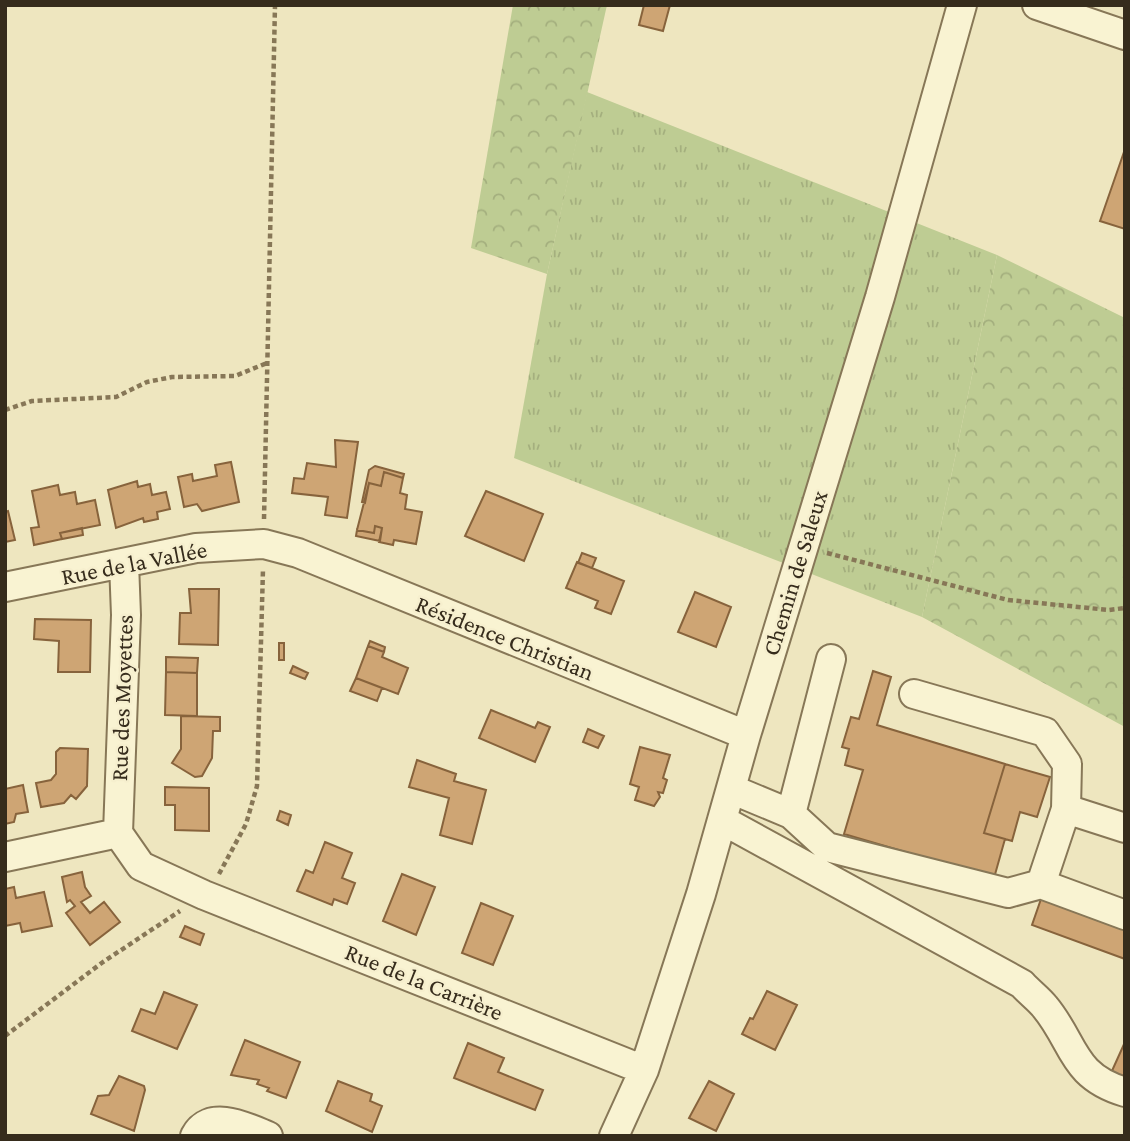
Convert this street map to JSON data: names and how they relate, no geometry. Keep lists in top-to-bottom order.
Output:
{
  "streets": {
    "street": [
      "Rue de la Vallée",
      "Chemin de Saleux",
      "Résidence Christian",
      "Rue des Moyettes",
      "Rue de la Carrière"
    ]
  },
  "crossings": [
    ["Rue de la Vallée", "Résidence Christian"],
    ["Rue de la Vallée", "Rue des Moyettes"],
    ["Chemin de Saleux", "Résidence Christian"],
    ["Chemin de Saleux", "Rue de la Carrière"]
  ]
}
